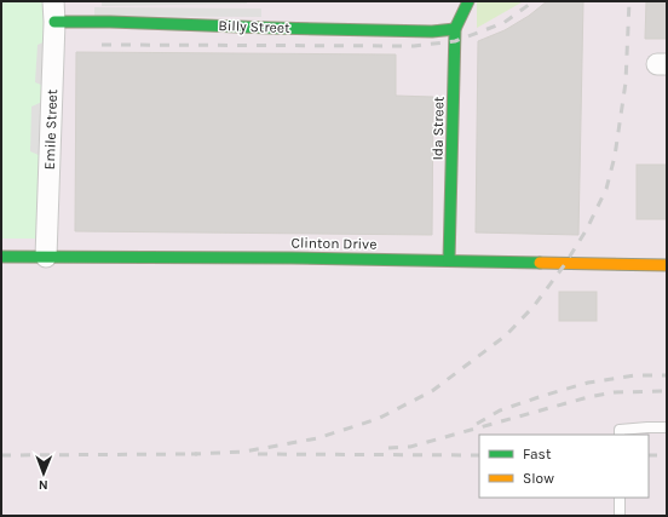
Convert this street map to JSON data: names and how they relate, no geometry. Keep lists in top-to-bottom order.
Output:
{
  "streets": {
    "main road": ["Billy Street", "Ida Street", "Clinton Drive"],
    "street": ["Emile Street"]
  },
  "crossings": [
    ["Billy Street", "Ida Street"],
    ["Billy Street", "Emile Street"],
    ["Ida Street", "Clinton Drive"],
    ["Emile Street", "Clinton Drive"]
  ],
  "legend": ["Fast", "Slow"],
  "north": "bottom"
}
